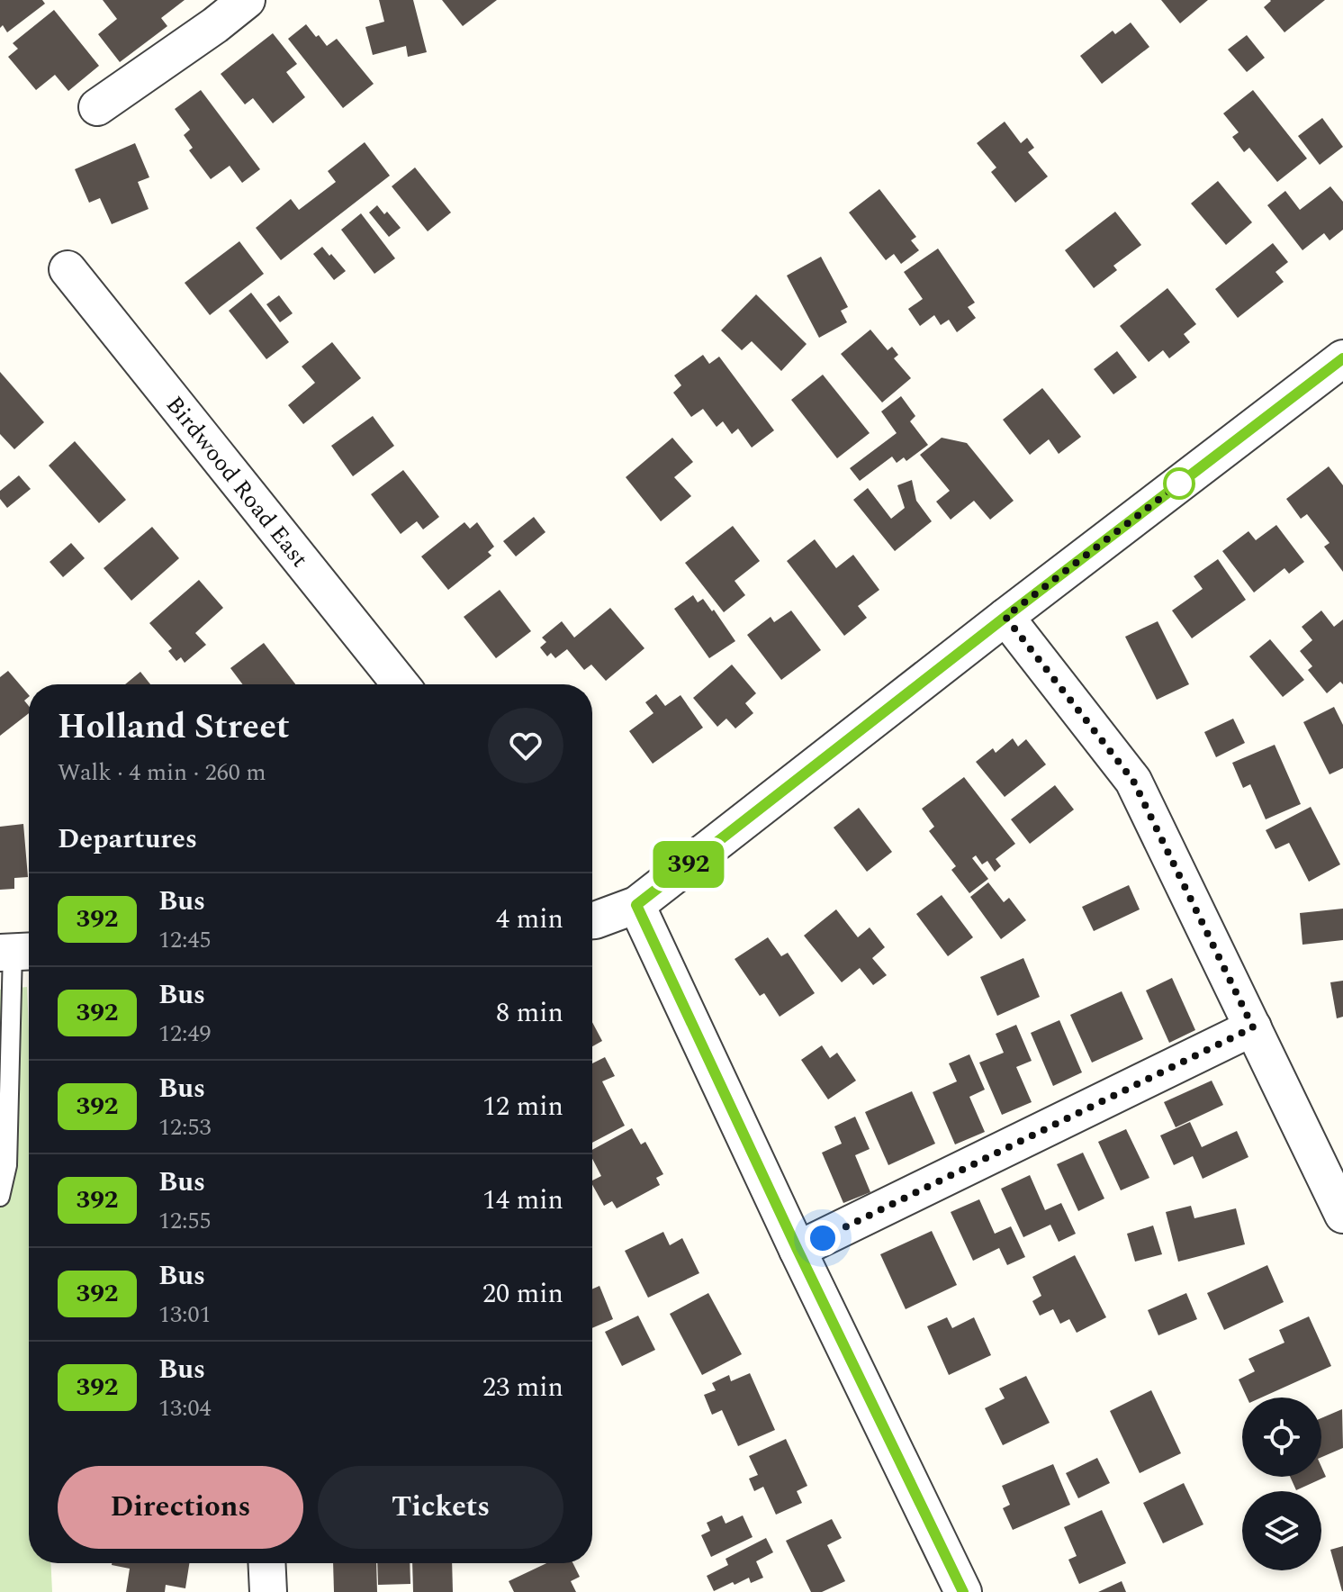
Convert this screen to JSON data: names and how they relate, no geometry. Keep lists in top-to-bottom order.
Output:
{
  "streets": {
    "street": ["Birdwood Road East"]
  },
  "lines": ["bus line 392"],
  "page": {
    "on_map": "392",
    "heading": [
      ["Holland Street", "Walk · 4 min · 260 m"],
      "Departures"
    ],
    "list": [
      {
        "mark": "392",
        "name": "Bus",
        "note": "12:45",
        "value": "4 min"
      },
      {
        "mark": "392",
        "name": "Bus",
        "note": "12:49",
        "value": "8 min"
      },
      {
        "mark": "392",
        "name": "Bus",
        "note": "12:53",
        "value": "12 min"
      },
      {
        "mark": "392",
        "name": "Bus",
        "note": "12:55",
        "value": "14 min"
      },
      {
        "mark": "392",
        "name": "Bus",
        "note": "13:01",
        "value": "20 min"
      },
      {
        "mark": "392",
        "name": "Bus",
        "note": "13:04",
        "value": "23 min"
      }
    ],
    "buttons": ["Directions", "Tickets"]
  }
}
